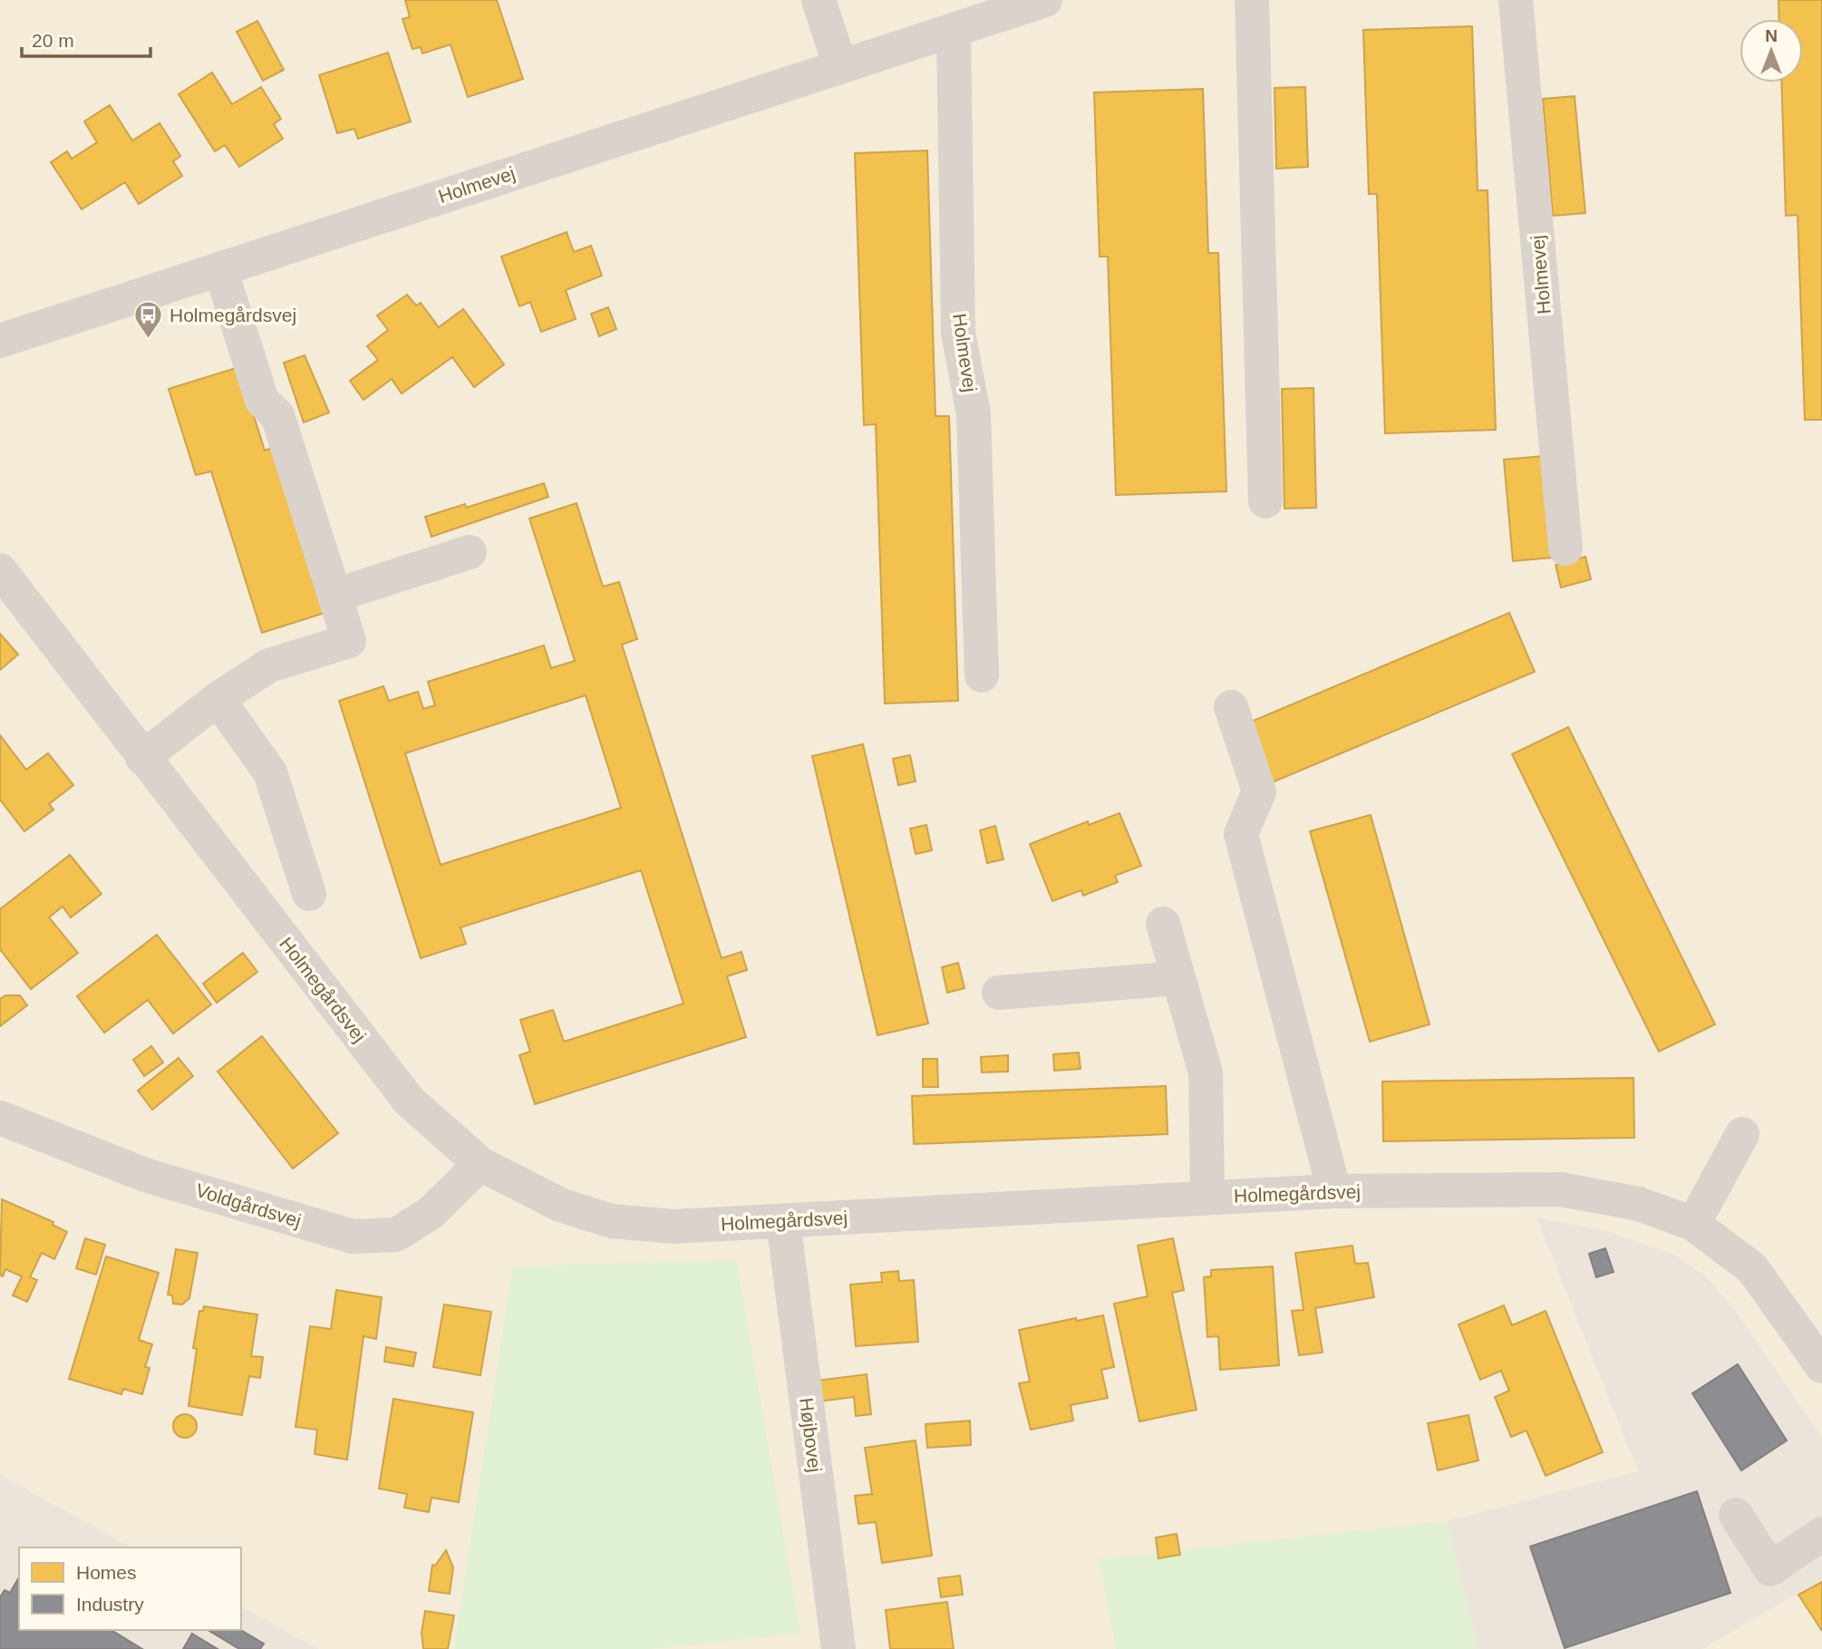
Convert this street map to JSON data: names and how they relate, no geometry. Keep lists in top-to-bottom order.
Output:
{
  "streets": {
    "street": [
      "Holmevej",
      "Holmegårdsvej",
      "Voldgårdsvej",
      "Højbovej"
    ]
  },
  "crossings": [
    ["Holmegårdsvej", "Voldgårdsvej"],
    ["Holmegårdsvej", "Højbovej"]
  ],
  "places": {
    "bus stop": ["Holmegårdsvej"]
  },
  "legend": ["Homes", "Industry"],
  "scale_bar": "20 m",
  "north": "top"
}
